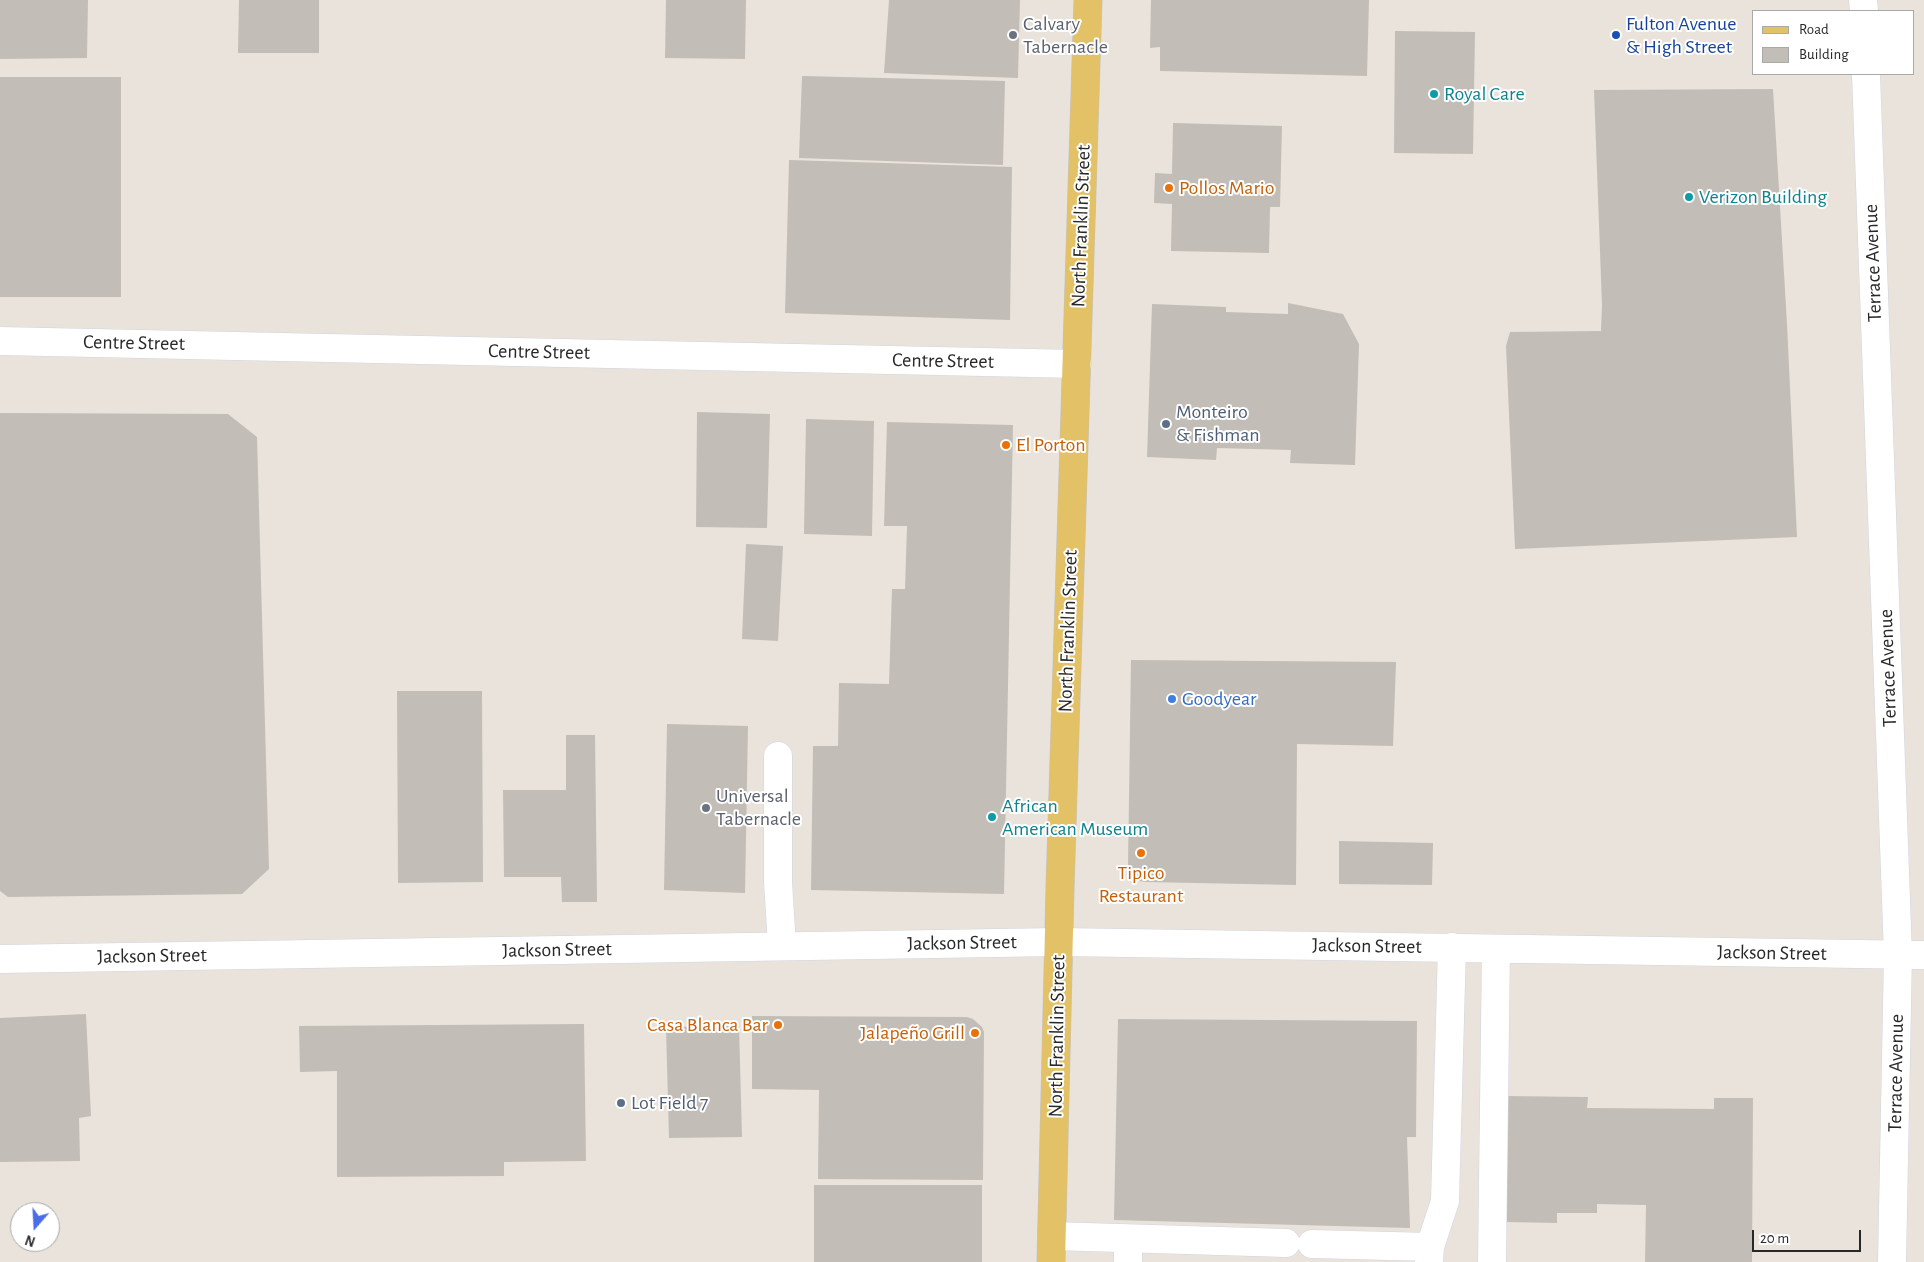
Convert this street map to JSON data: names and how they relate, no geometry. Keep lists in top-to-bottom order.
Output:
{
  "streets": {
    "main road": ["North Franklin Street"],
    "street": ["Terrace Avenue", "Centre Street", "Jackson Street"]
  },
  "crossings": [
    ["North Franklin Street", "Centre Street"],
    ["North Franklin Street", "Jackson Street"],
    ["Terrace Avenue", "Jackson Street"]
  ],
  "places": [
    "Calvary Tabernacle",
    "Fulton Avenue & High Street",
    "Royal Care",
    "Pollos Mario",
    "Verizon Building",
    "Monteiro & Fishman",
    "El Porton",
    "Goodyear",
    "Universal Tabernacle",
    "African American Museum",
    "Tipico Restaurant",
    "Casa Blanca Bar",
    "Jalapeño Grill",
    "Lot Field 7"
  ],
  "legend": ["Road", "Building"],
  "scale_bar": "20 m",
  "north": "bottom"
}
